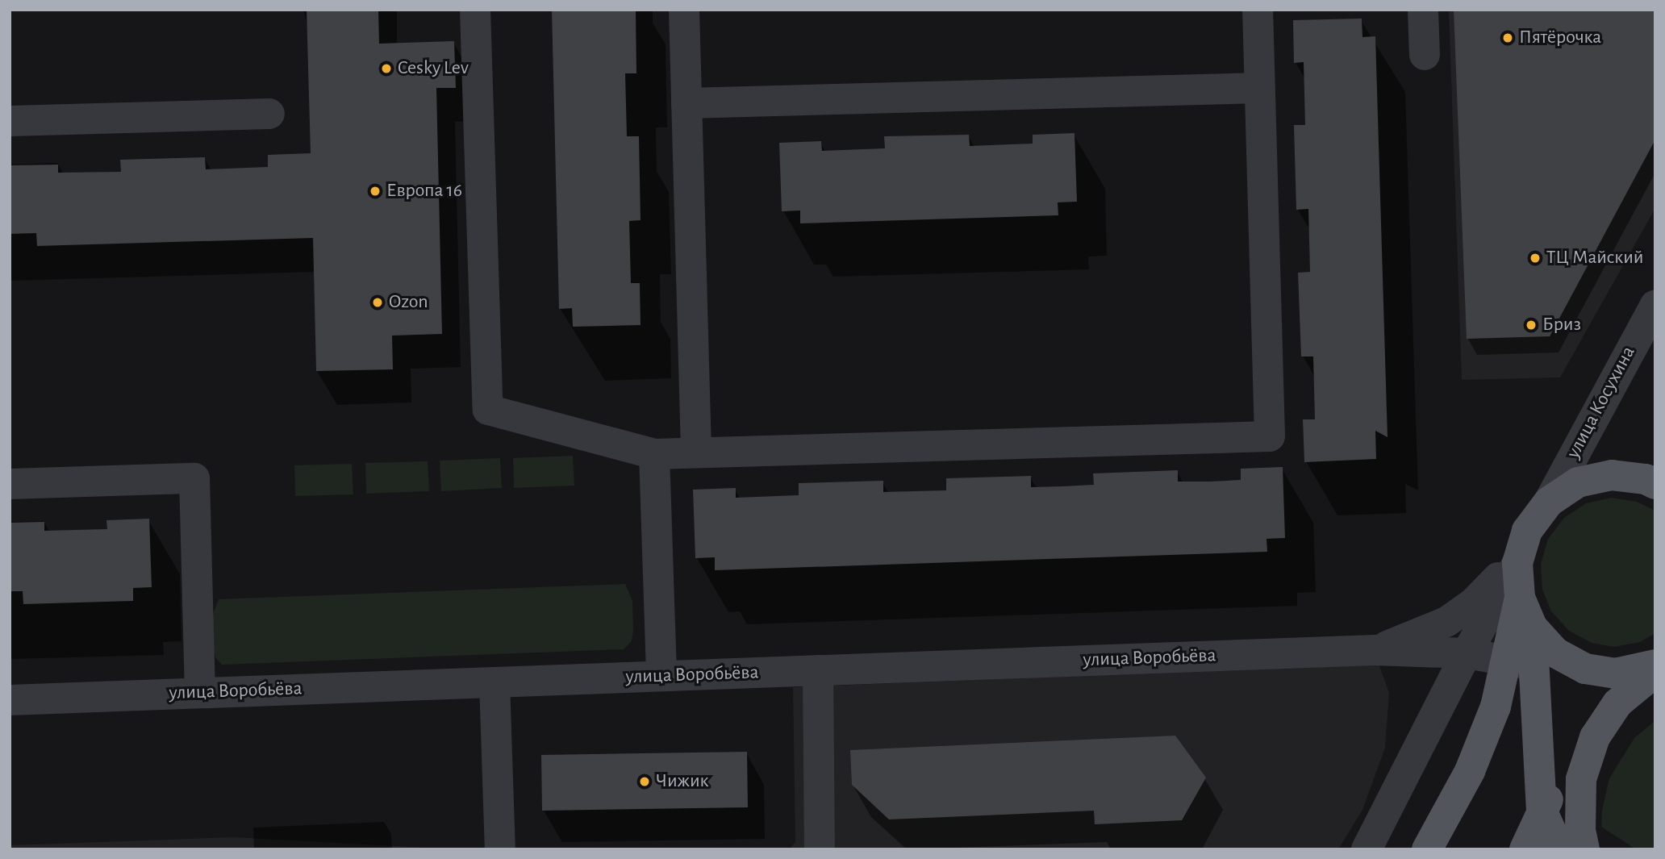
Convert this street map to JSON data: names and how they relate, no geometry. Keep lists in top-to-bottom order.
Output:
{
  "streets": {
    "street": ["улица Косухина", "улица Воробьёва"]
  },
  "places": [
    "Пятёрочка",
    "Cesky Lev",
    "Европа 16",
    "ТЦ Майский",
    "Ozon",
    "Бриз",
    "Чижик"
  ]
}
